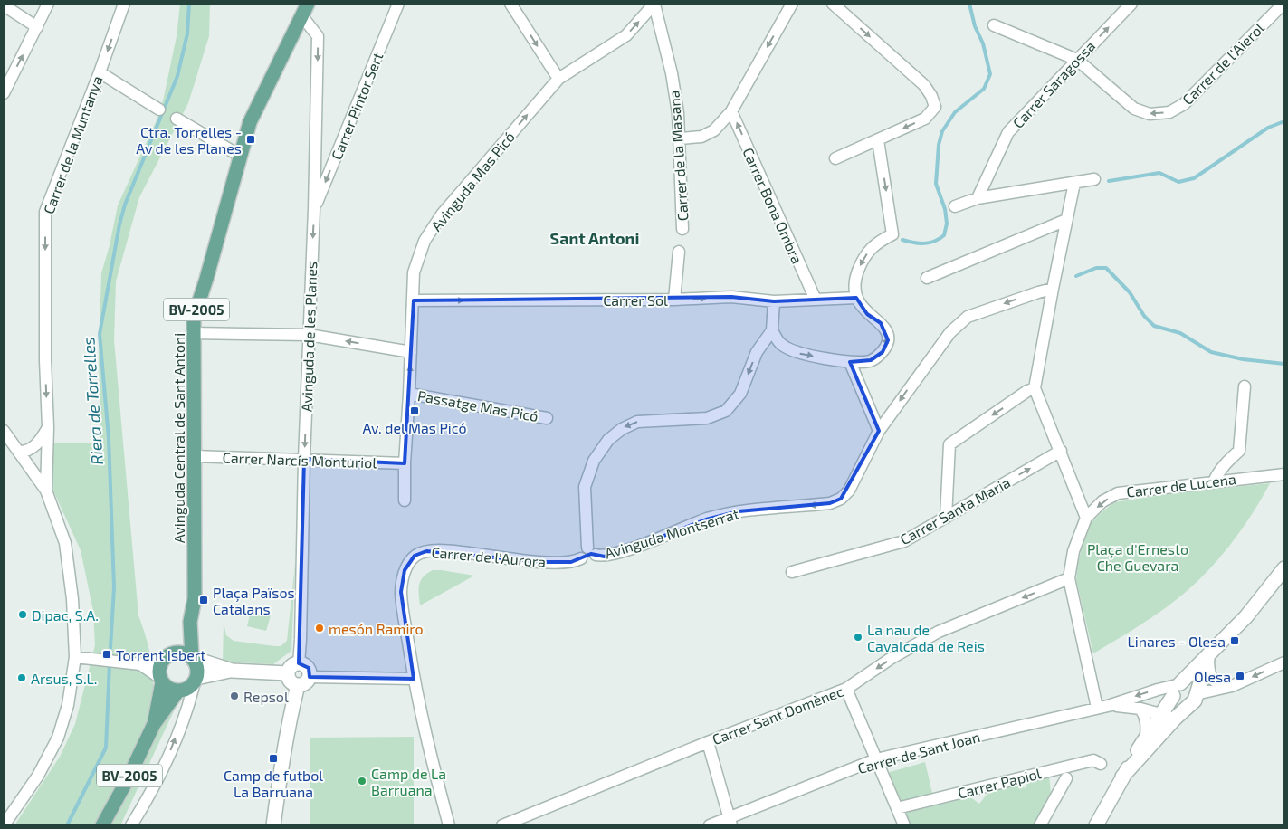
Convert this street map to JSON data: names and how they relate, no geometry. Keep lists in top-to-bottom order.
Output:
{
  "streets": {
    "main road": ["BV-2005", "Avinguda Central de Sant Antoni"],
    "street": [
      "Carrer de l'Aierol",
      "Carrer Saragossa",
      "Carrer Pintor Sert",
      "Carrer de la Muntanya",
      "Carrer de la Masana",
      "Avinguda Mas Picó",
      "Carrer Bona Ombra",
      "Carrer Sol",
      "Avinguda de les Planes",
      "Passatge Mas Picó",
      "Carrer Narcís Monturiol",
      "Carrer de Lucena",
      "Carrer Santa Maria",
      "Avinguda Montserrat",
      "Carrer de l'Aurora",
      "Carrer Sant Domènec",
      "Carrer de Sant Joan",
      "Carrer Papiol"
    ]
  },
  "crossings": [
    ["Carrer de l'Aierol", "Carrer Saragossa"],
    ["Carrer Pintor Sert", "Avinguda de les Planes"],
    ["Carrer de la Masana", "Avinguda Mas Picó"],
    ["Avinguda Mas Picó", "Carrer Sol"],
    ["Avinguda Mas Picó", "Passatge Mas Picó"],
    ["Avinguda Mas Picó", "Carrer Narcís Monturiol"],
    ["Carrer Bona Ombra", "Carrer Sol"],
    ["BV-2005", "Avinguda Central de Sant Antoni"],
    ["Avinguda de les Planes", "Avinguda Central de Sant Antoni"],
    ["Avinguda de les Planes", "Carrer Narcís Monturiol"],
    ["Avinguda Central de Sant Antoni", "Carrer Narcís Monturiol"],
    ["Avinguda Montserrat", "Carrer de l'Aurora"]
  ],
  "one_way": [
    "Carrer Pintor Sert",
    "Carrer de la Muntanya",
    "Avinguda Mas Picó",
    "Carrer Bona Ombra",
    "Carrer Sol",
    "Avinguda de les Planes",
    "Carrer de Lucena",
    "Carrer Santa Maria",
    "Avinguda Montserrat",
    "Carrer Sant Domènec"
  ],
  "districts": ["Sant Antoni"],
  "water": ["Riera de Torrelles"],
  "parks": ["Plaça d'Ernesto Che Guevara"],
  "places": {
    "transit": [
      "Ctra. Torrelles - Av de les Planes",
      "Av. del Mas Picó",
      "Plaça Països Catalans",
      "Linares - Olesa",
      "Torrent Isbert",
      "Olesa",
      "Camp de futbol La Barruana"
    ],
    "other": [
      "Dipac, S.A.",
      "mesón Ramiro",
      "La nau de Cavalcada de Reis",
      "Arsus, S.L.",
      "Repsol",
      "Camp de La Barruana"
    ]
  }
}
